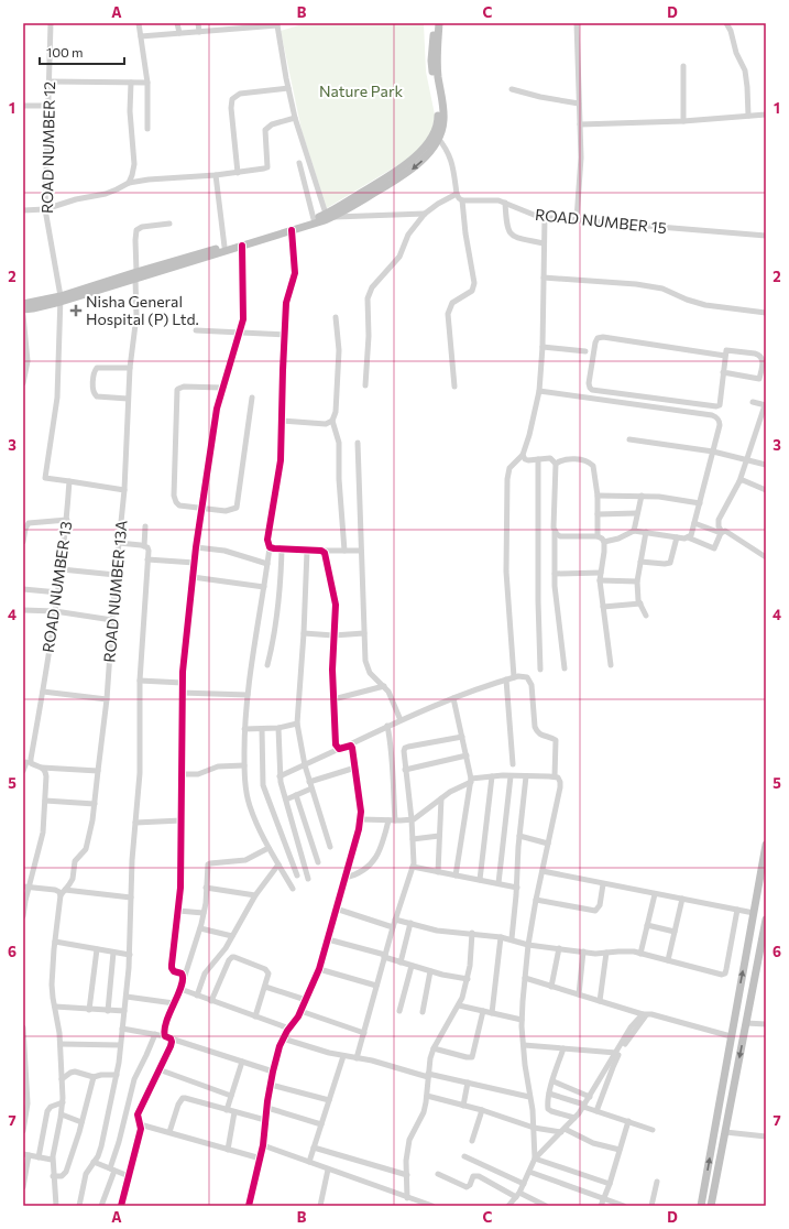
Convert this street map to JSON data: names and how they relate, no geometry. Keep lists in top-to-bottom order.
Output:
{
  "streets": {
    "street": [
      "ROAD NUMBER 12",
      "ROAD NUMBER 15",
      "ROAD NUMBER 13",
      "ROAD NUMBER 13A"
    ]
  },
  "parks": ["Nature Park"],
  "places": {
    "health": ["Nisha General Hospital (P) Ltd."]
  },
  "scale_bar": "100 m",
  "grid": {
    "columns": [
      "A",
      "B",
      "C",
      "D"
    ],
    "rows": [
      "1",
      "2",
      "3",
      "4",
      "5",
      "6",
      "7"
    ]
  }
}
